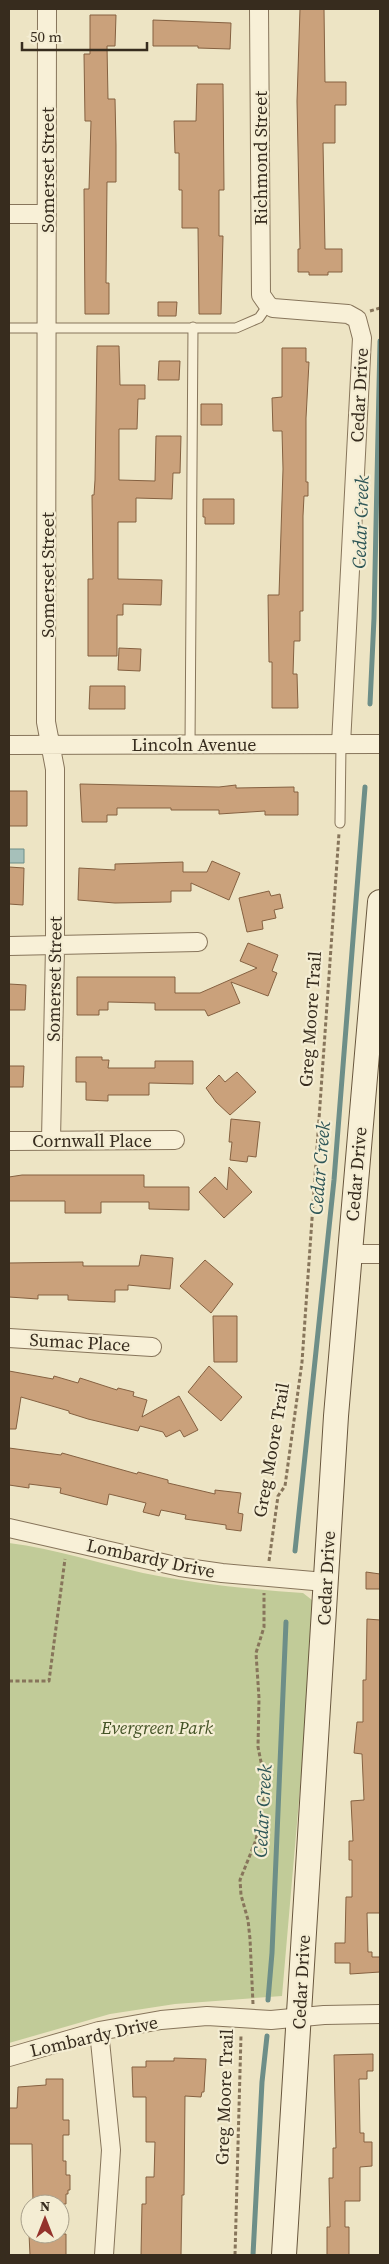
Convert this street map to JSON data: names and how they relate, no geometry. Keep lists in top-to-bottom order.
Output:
{
  "streets": {
    "street": [
      "Richmond Street",
      "Somerset Street",
      "Cedar Drive",
      "Lincoln Avenue",
      "Cornwall Place",
      "Sumac Place",
      "Lombardy Drive"
    ],
    "path": ["Greg Moore Trail"]
  },
  "crossings": [
    ["Richmond Street", "Cedar Drive"],
    ["Somerset Street", "Lincoln Avenue"],
    ["Somerset Street", "Cornwall Place"],
    ["Cedar Drive", "Lincoln Avenue"],
    ["Cedar Drive", "Lombardy Drive"],
    ["Greg Moore Trail", "Lombardy Drive"]
  ],
  "water": ["Cedar Creek"],
  "parks": ["Evergreen Park"],
  "scale_bar": "50 m",
  "north": "top"
}
